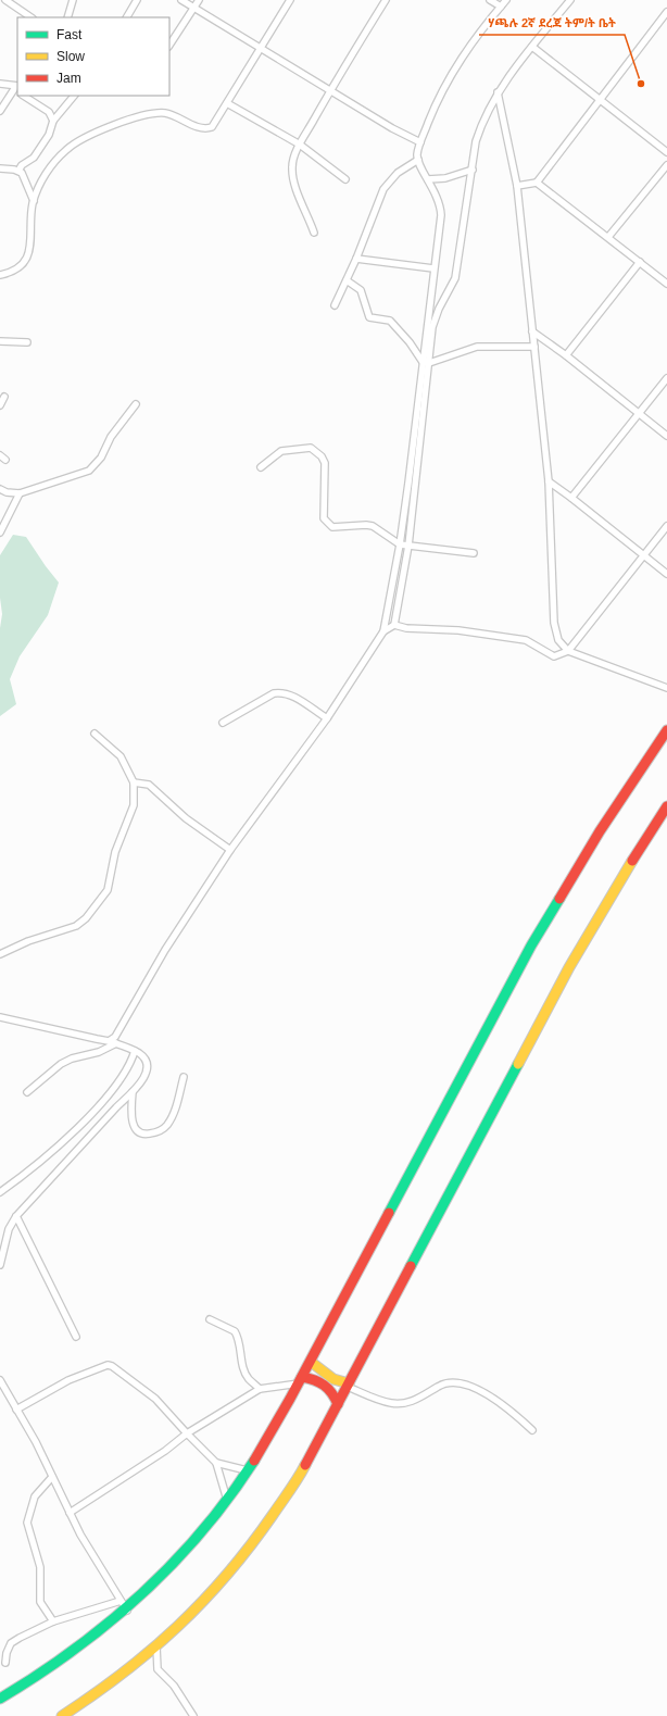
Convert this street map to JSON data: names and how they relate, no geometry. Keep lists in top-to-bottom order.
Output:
{
  "places": ["ሃጫሉ 2ኛ ደረጃ ትም/ት ቤት"],
  "legend": ["Fast", "Slow", "Jam"]
}
